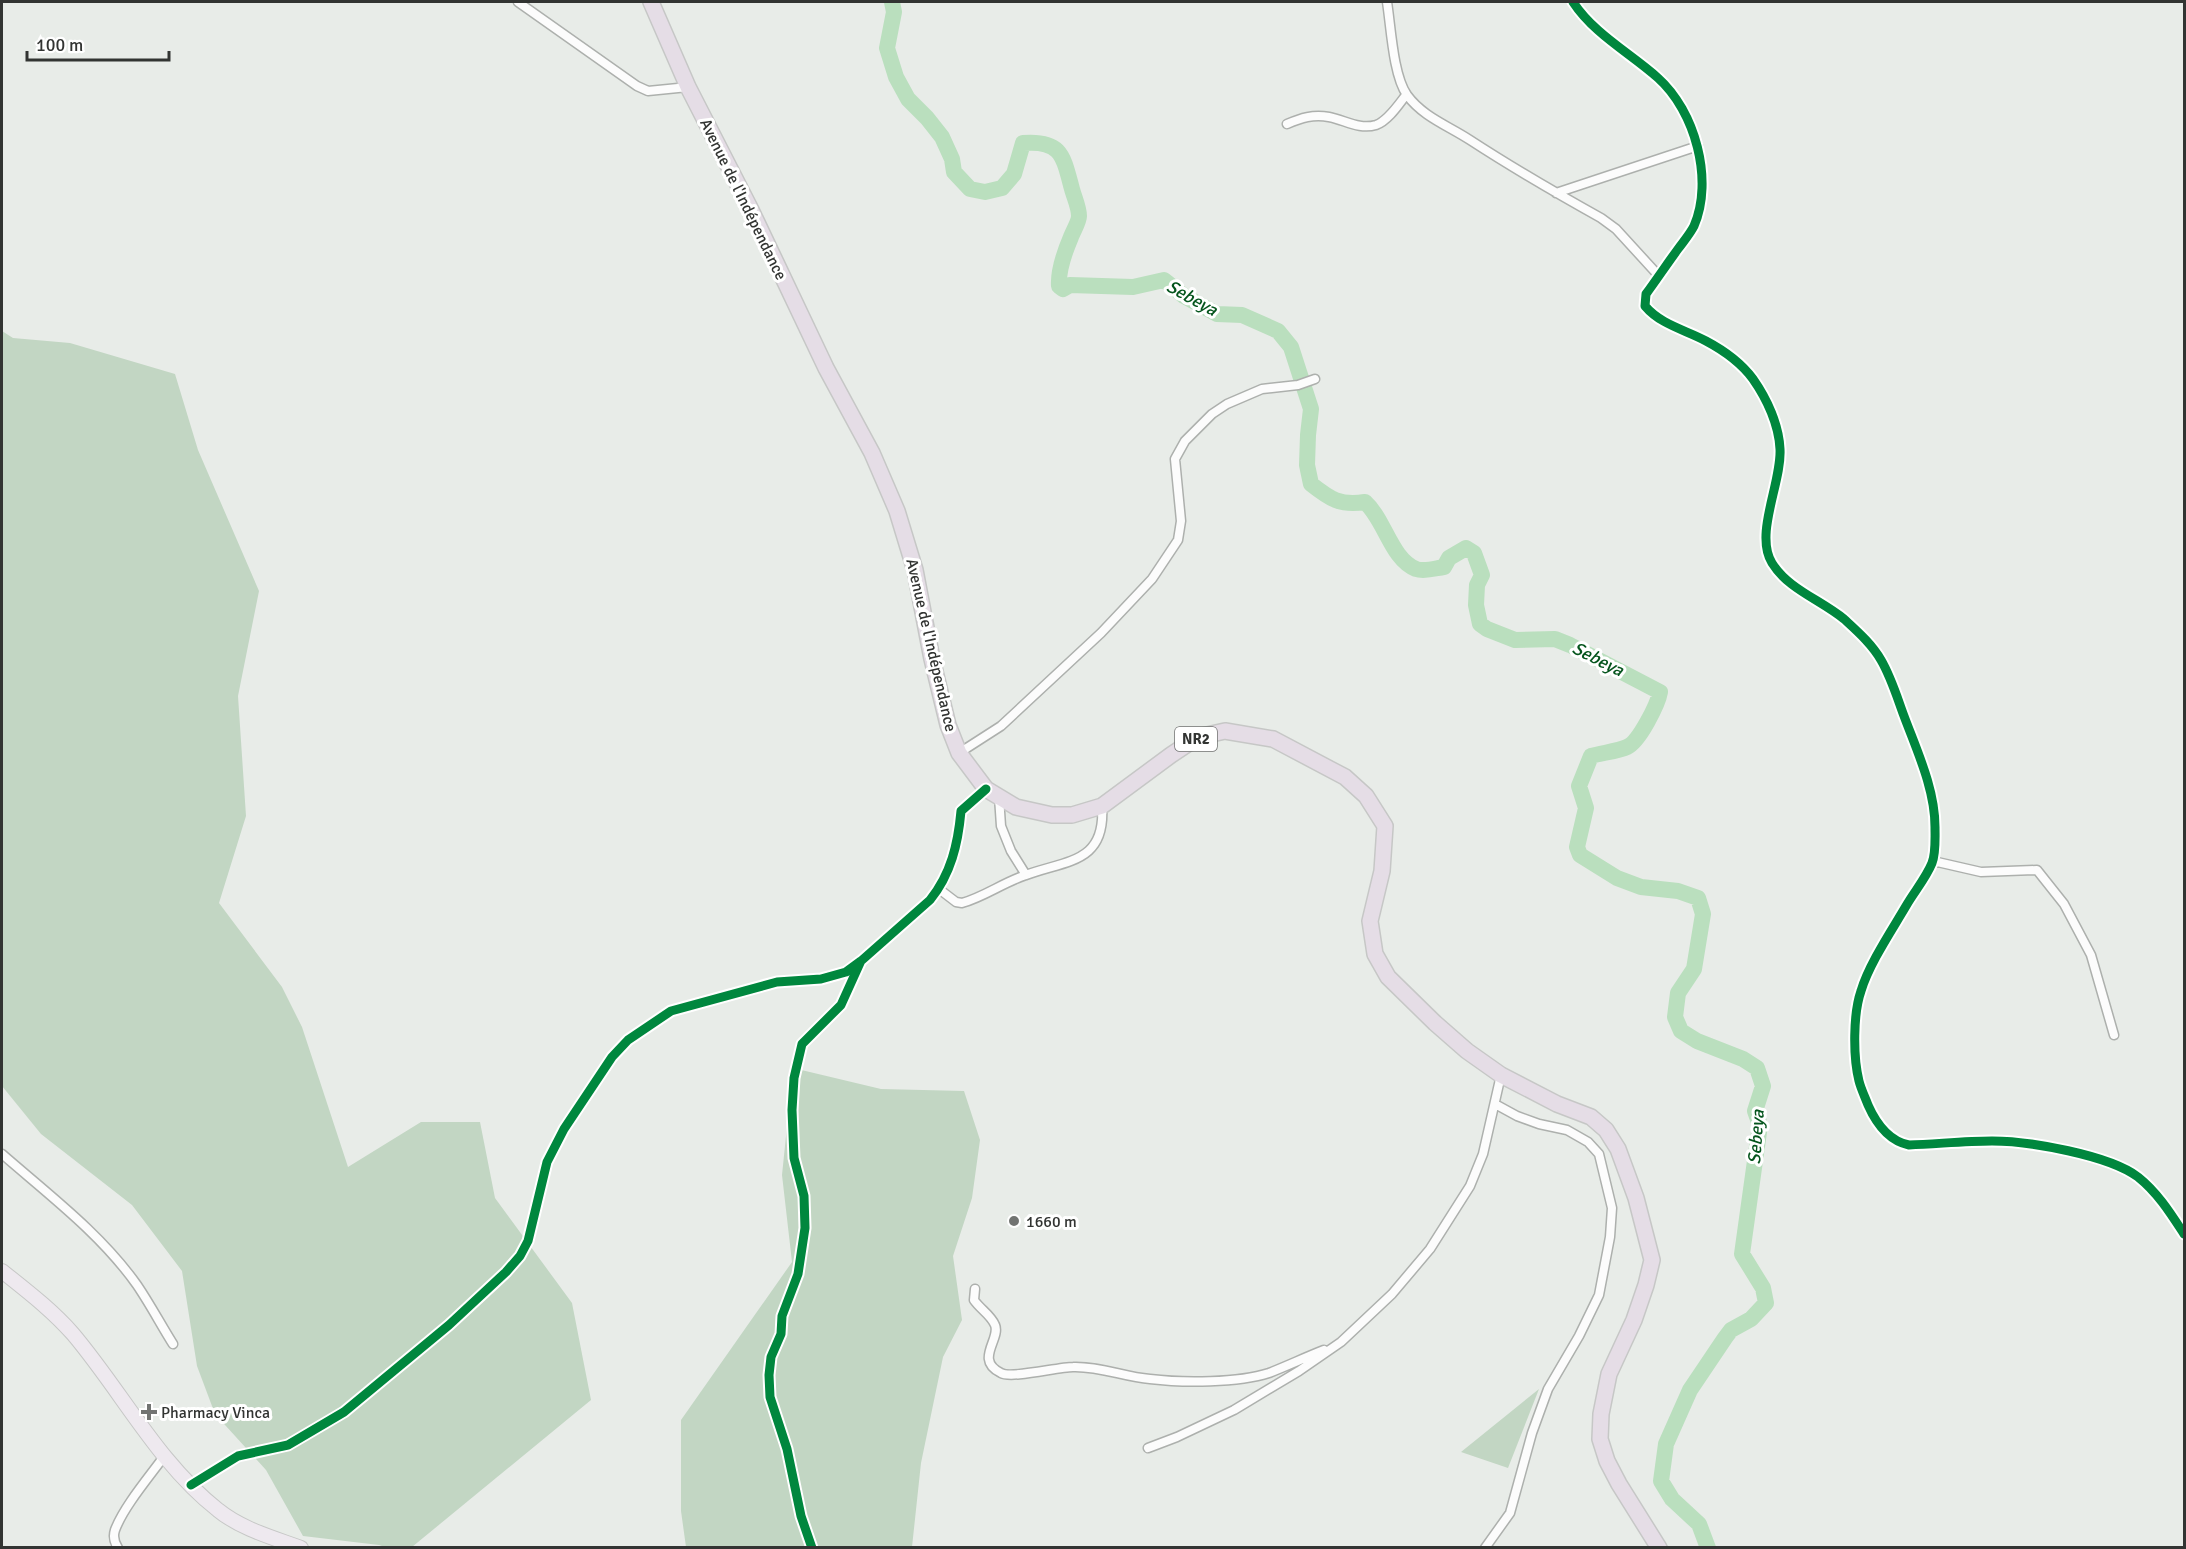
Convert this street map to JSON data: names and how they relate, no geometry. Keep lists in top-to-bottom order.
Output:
{
  "streets": {
    "highway": ["Avenue de l'Indépendance", "NR2"]
  },
  "water": ["Sebeya"],
  "places": {
    "other": ["1660 m"],
    "health": ["Pharmacy Vinca"]
  },
  "scale_bar": "100 m"
}
